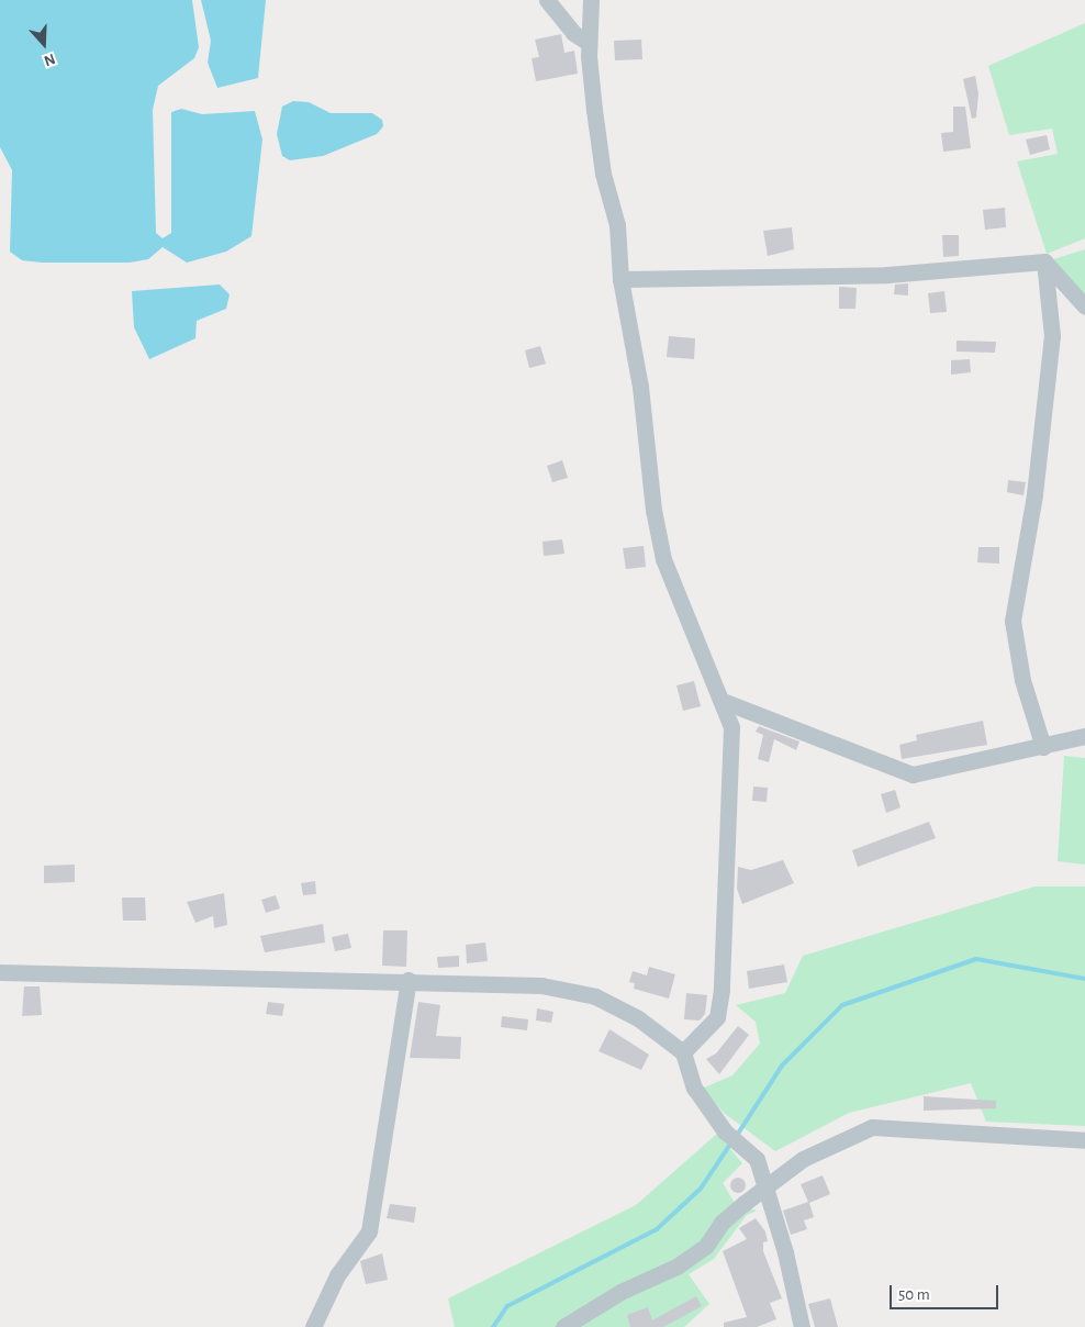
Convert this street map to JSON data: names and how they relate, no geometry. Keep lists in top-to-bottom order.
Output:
{
  "scale_bar": "50 m",
  "north": "bottom"
}
